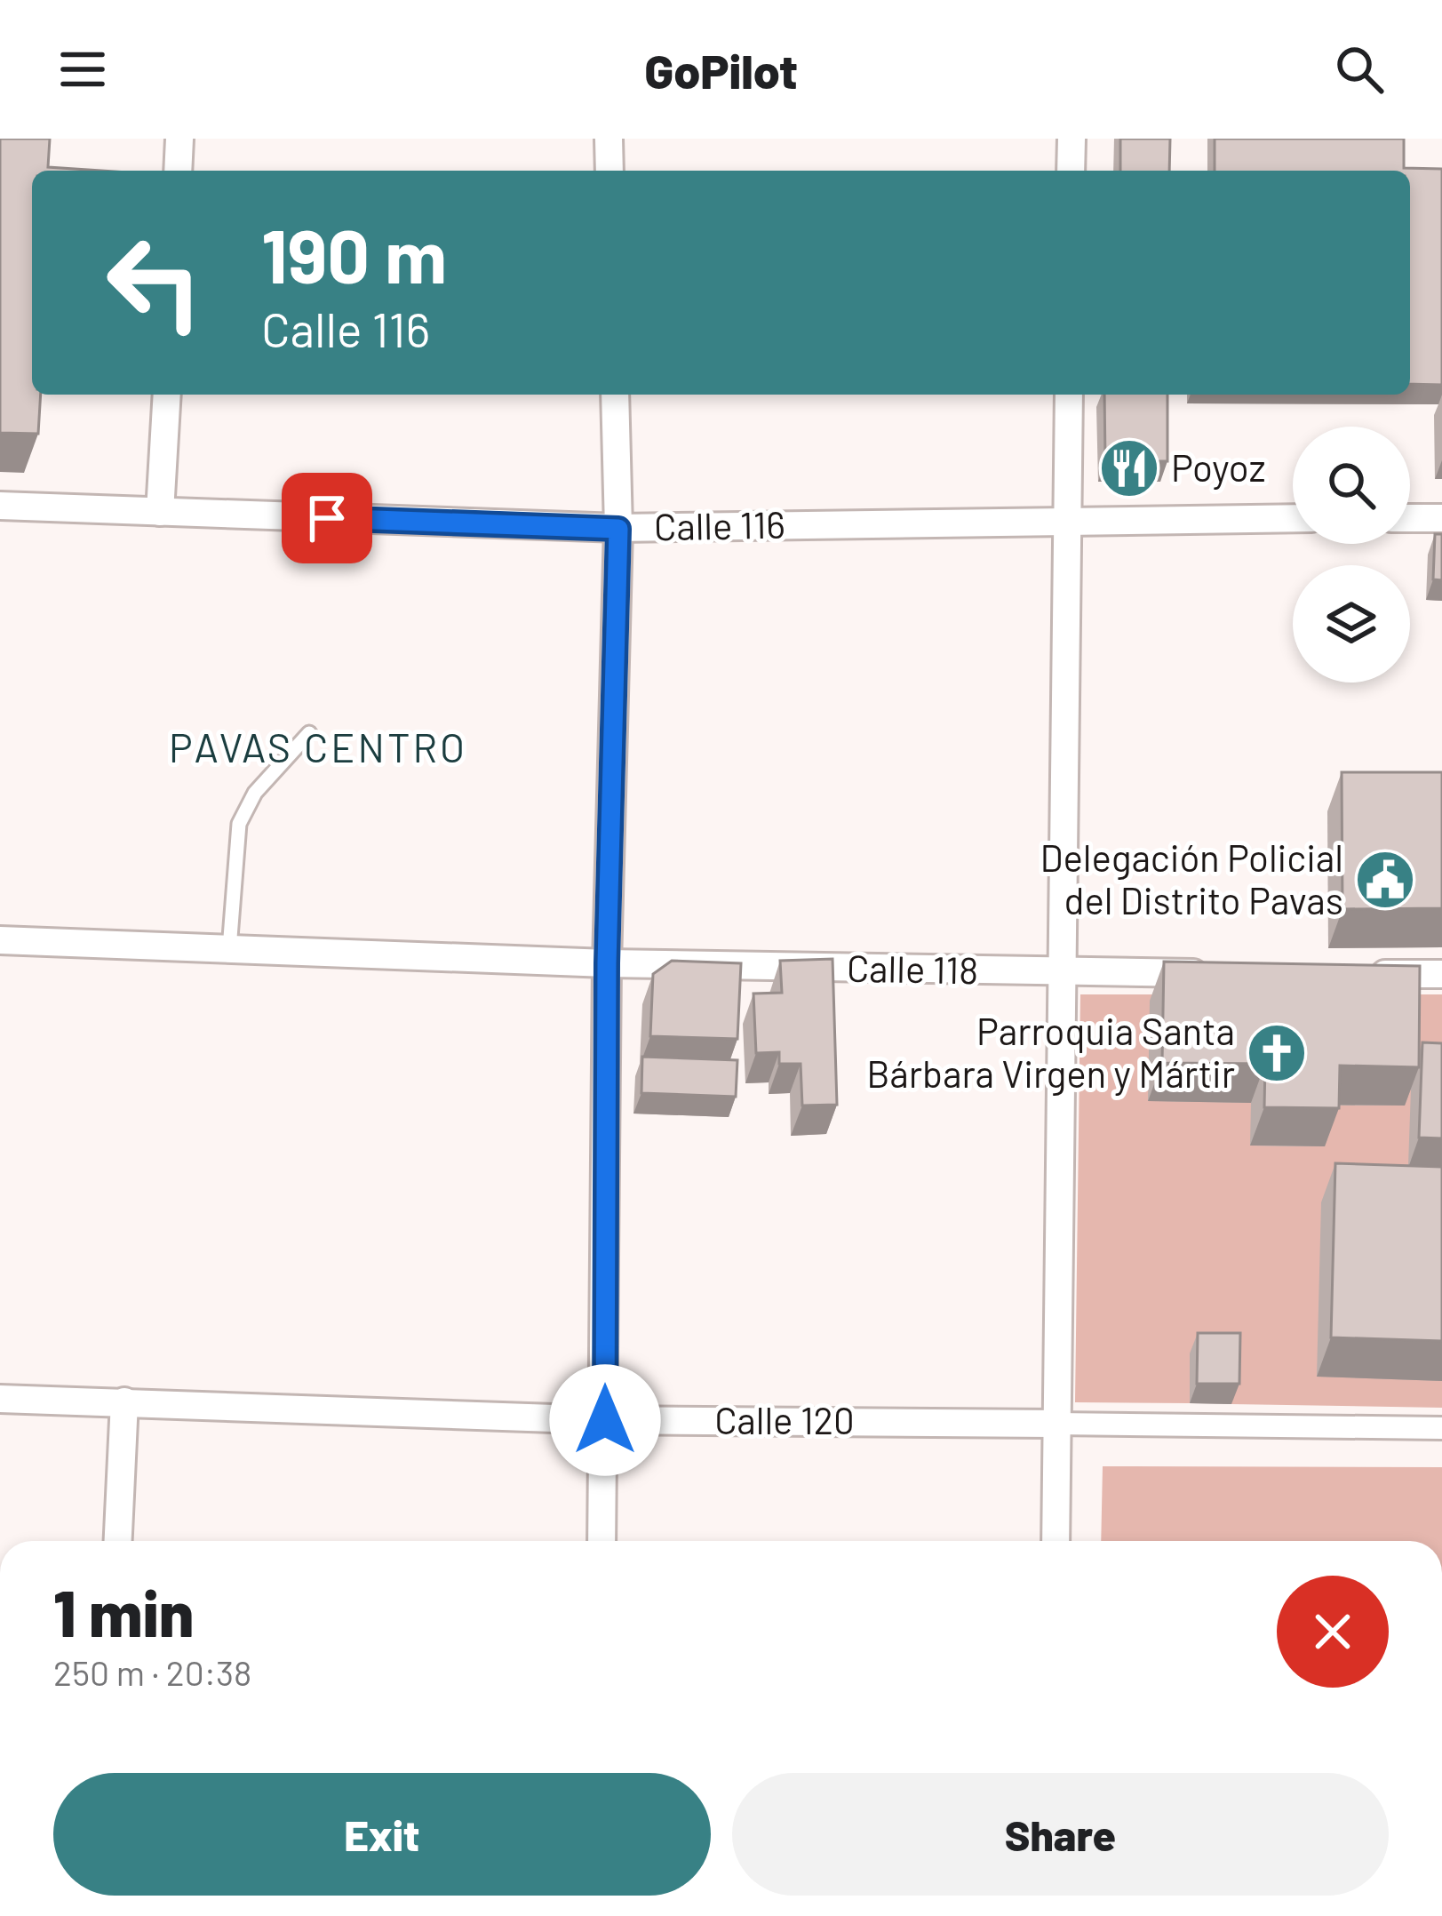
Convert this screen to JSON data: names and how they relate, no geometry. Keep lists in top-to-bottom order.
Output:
{
  "streets": {
    "street": ["Calle 116", "Calle 118", "Calle 120"]
  },
  "districts": ["PAVAS CENTRO"],
  "places": {
    "restaurant": ["Poyoz"],
    "public building": ["Delegación Policial del Distrito Pavas"],
    "church": ["Parroquia Santa Bárbara Virgen y Mártir"]
  },
  "page": {
    "header": "GoPilot",
    "turn": ["190 m", "Calle 116"],
    "heading": ["1 min", "250 m · 20:38"],
    "buttons": ["Exit", "Share"]
  }
}
